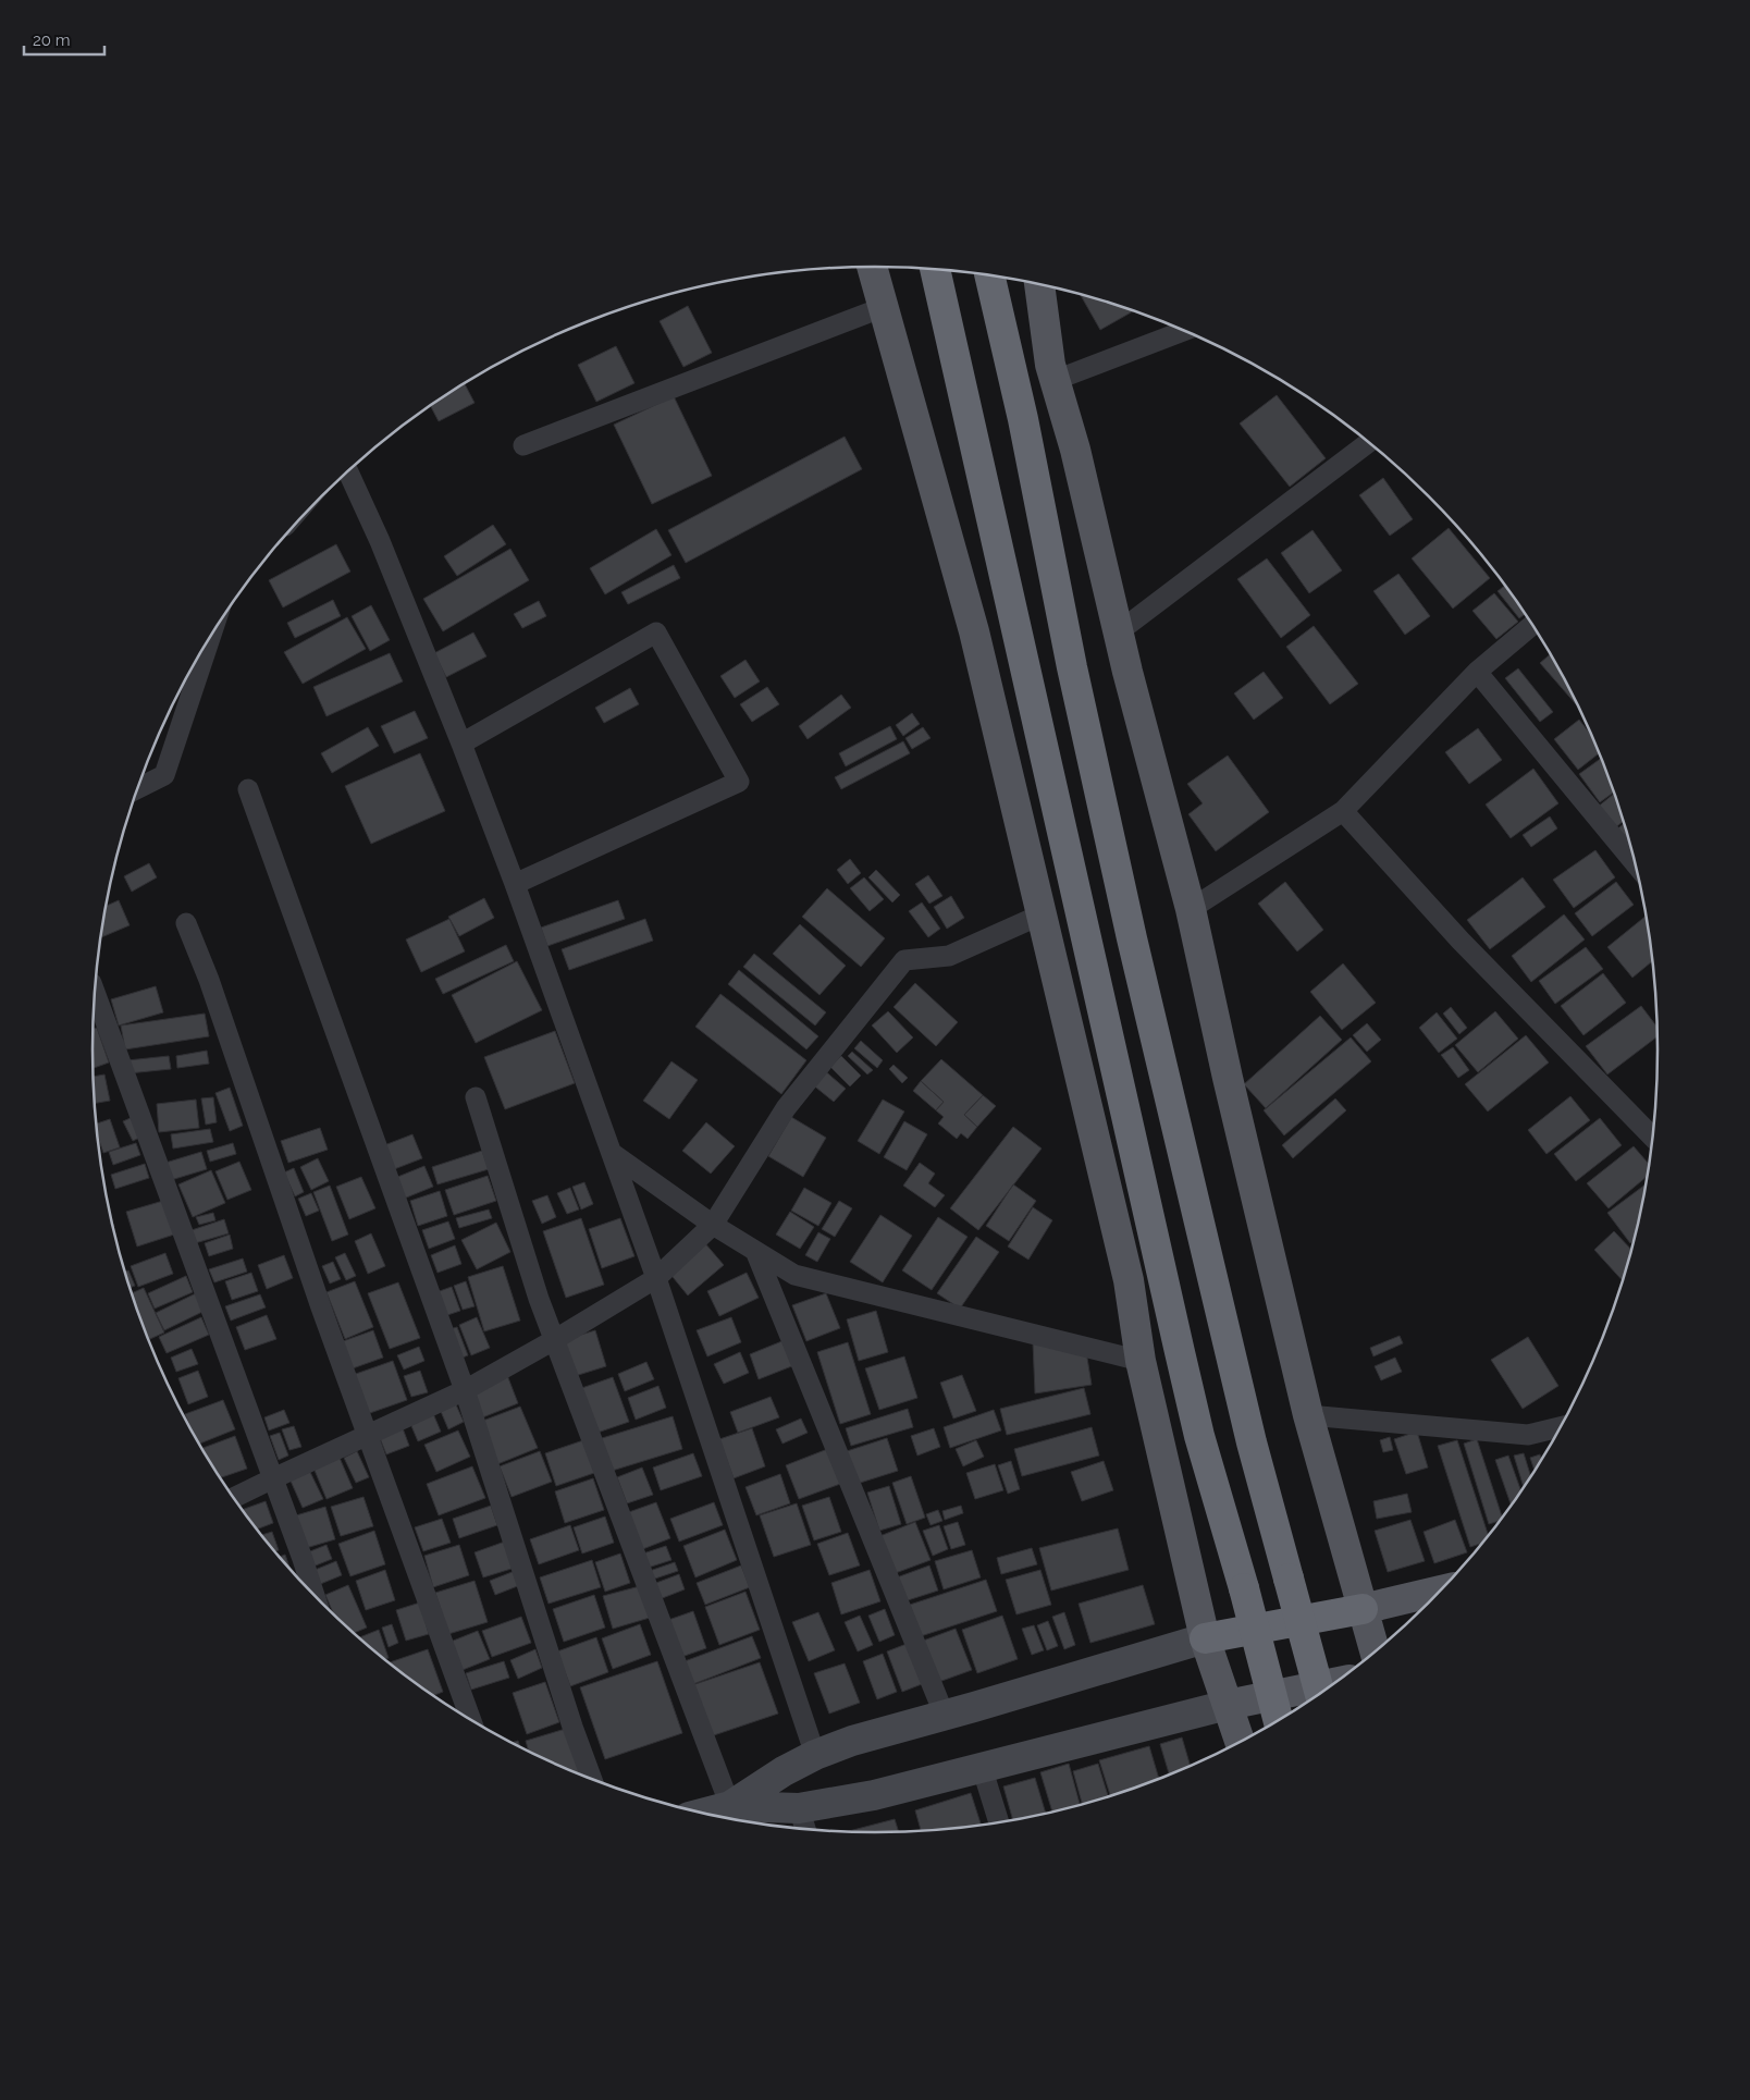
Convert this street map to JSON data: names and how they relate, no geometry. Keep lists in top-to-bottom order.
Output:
{
  "scale_bar": "20 m"
}
